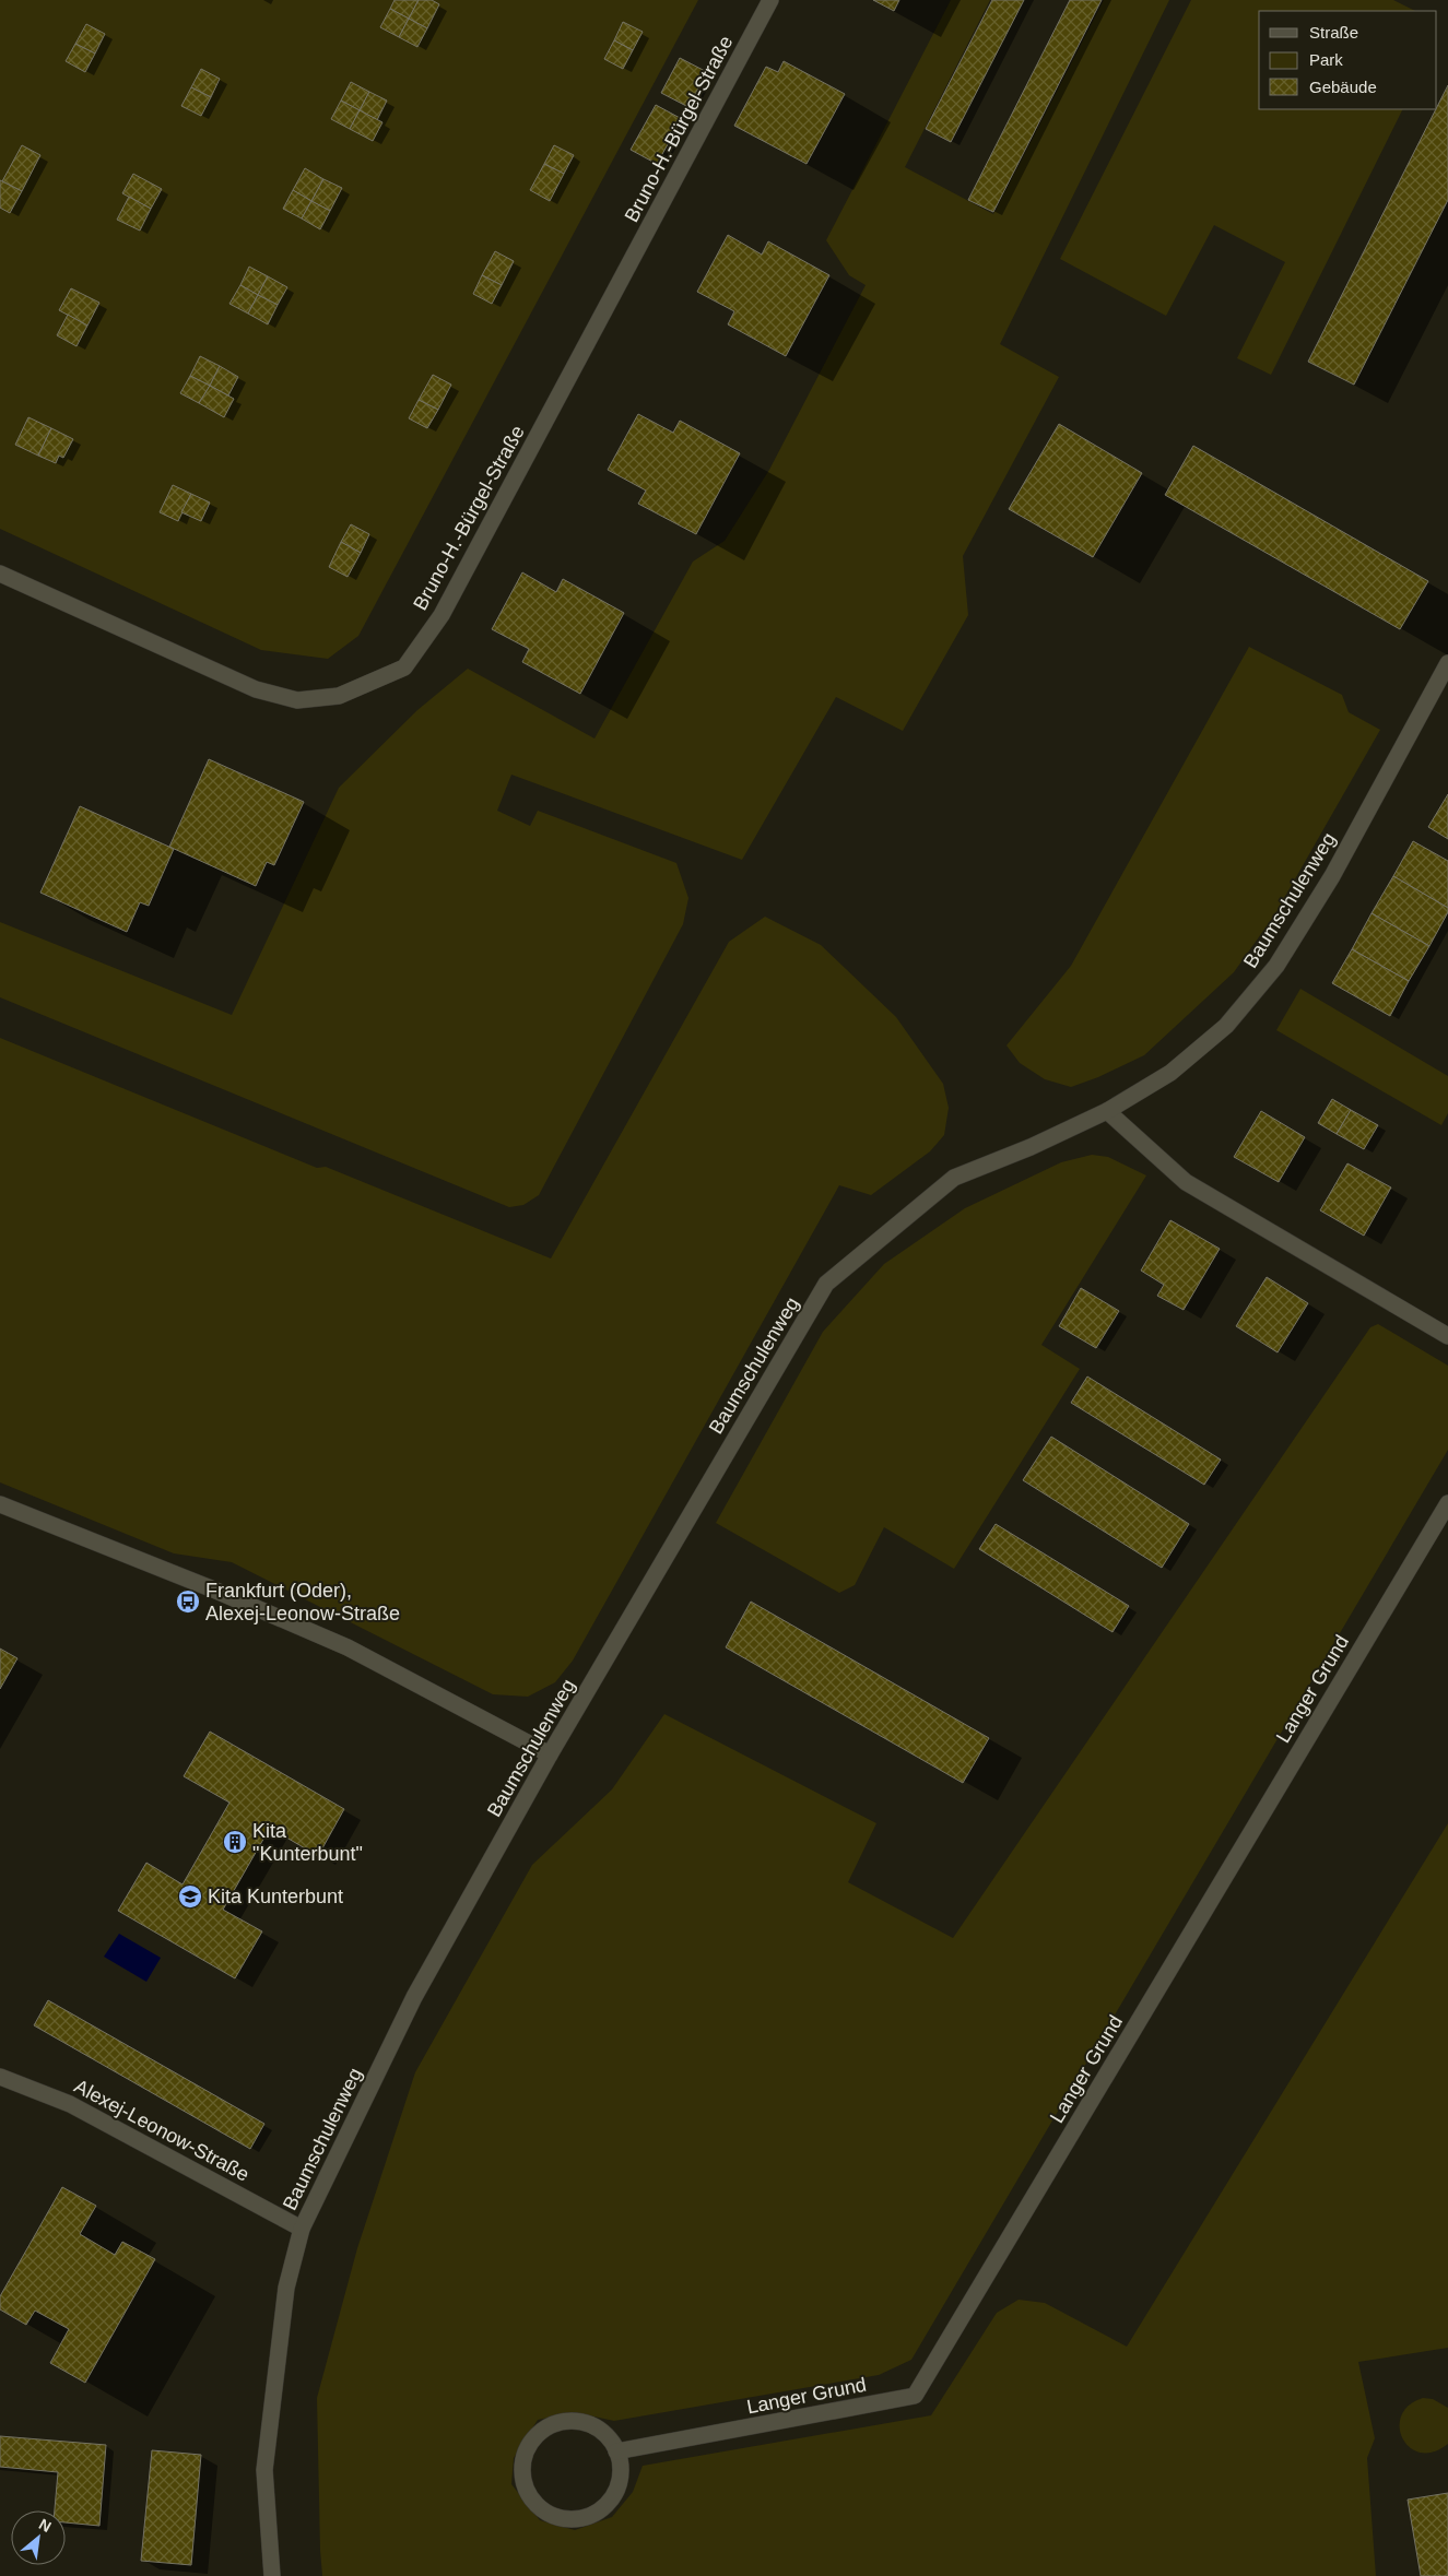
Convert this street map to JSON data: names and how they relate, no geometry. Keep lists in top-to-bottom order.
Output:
{
  "streets": {
    "street": [
      "Bruno-H.-Bürgel-Straße",
      "Baumschulenweg",
      "Langer Grund",
      "Alexej-Leonow-Straße"
    ]
  },
  "crossings": [
    ["Baumschulenweg", "Alexej-Leonow-Straße"]
  ],
  "places": {
    "bus stop": ["Frankfurt (Oder), Alexej-Leonow-Straße"],
    "building": ["Kita \"Kunterbunt\""],
    "school or university": ["Kita Kunterbunt"]
  },
  "legend": ["Straße", "Park", "Gebäude"],
  "north": "top right"
}
